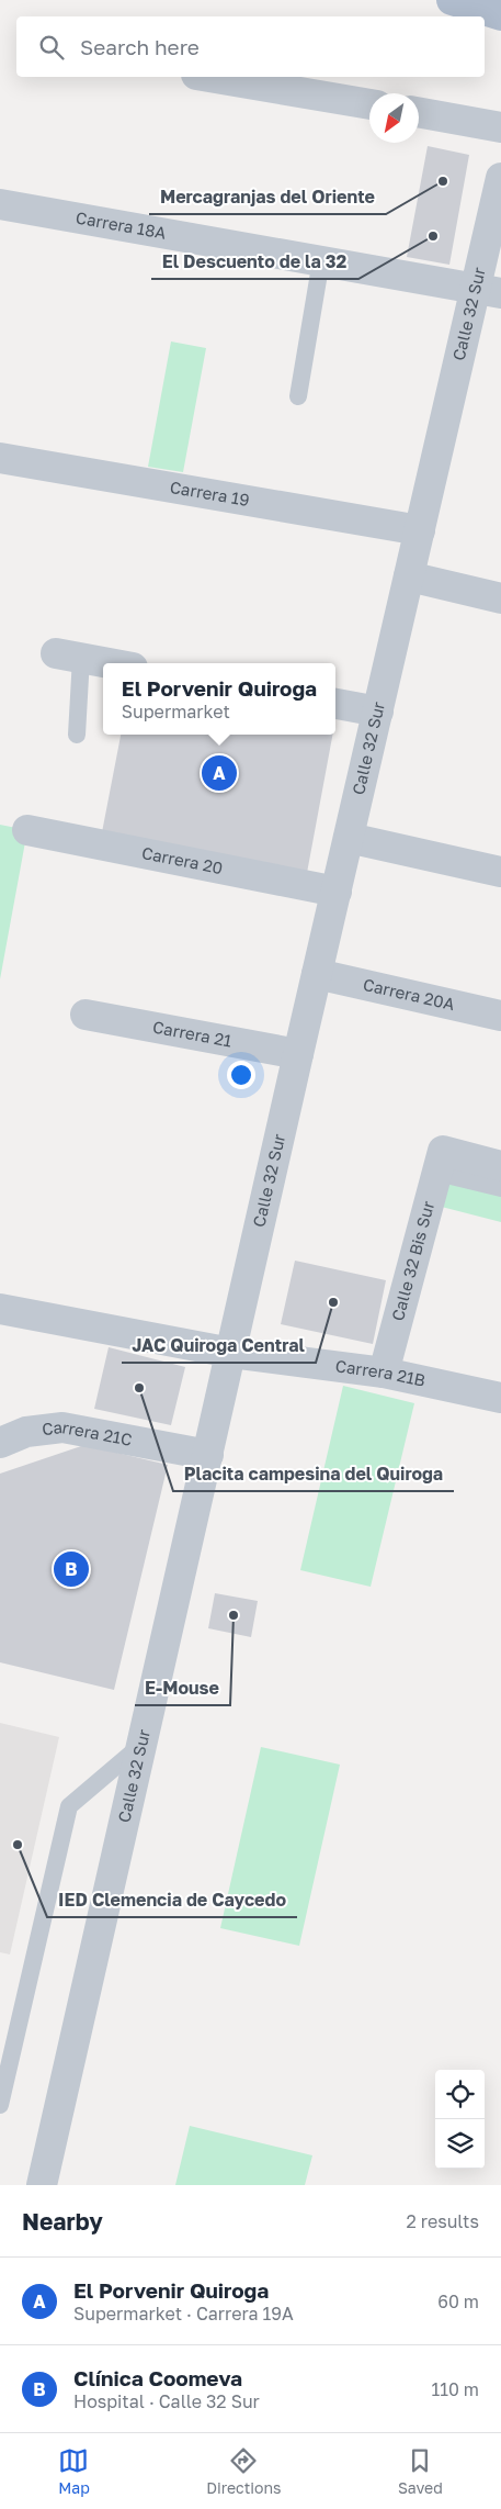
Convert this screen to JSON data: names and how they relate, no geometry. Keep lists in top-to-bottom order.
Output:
{
  "streets": {
    "street": [
      "Carrera 18A",
      "Calle 32 Sur",
      "Carrera 19",
      "Carrera 20",
      "Carrera 20A",
      "Carrera 21",
      "Calle 32 Bis Sur",
      "Carrera 21B",
      "Carrera 21C"
    ]
  },
  "crossings": [
    ["Carrera 18A", "Calle 32 Sur"],
    ["Calle 32 Sur", "Carrera 19"],
    ["Calle 32 Sur", "Carrera 20"],
    ["Calle 32 Sur", "Carrera 20A"],
    ["Calle 32 Sur", "Carrera 21"],
    ["Calle 32 Sur", "Carrera 21B"],
    ["Calle 32 Sur", "Carrera 21C"],
    ["Calle 32 Bis Sur", "Carrera 21B"]
  ],
  "places": [
    "Mercagranjas del Oriente",
    "El Descuento de la 32",
    "JAC Quiroga Central",
    "Placita campesina del Quiroga",
    "E-Mouse",
    "IED Clemencia de Caycedo"
  ],
  "north": "bottom left",
  "page": {
    "search": "Search here",
    "popup": ["El Porvenir Quiroga", "Supermarket"],
    "pins": ["A", "B"],
    "heading": ["Nearby", "2 results"],
    "list": [
      {
        "mark": "A",
        "name": "El Porvenir Quiroga",
        "note": "Supermarket · Carrera 19A",
        "value": "60 m"
      },
      {
        "mark": "B",
        "name": "Clínica Coomeva",
        "note": "Hospital · Calle 32 Sur",
        "value": "110 m"
      }
    ],
    "nav": ["Map", "Directions", "Saved"]
  }
}
